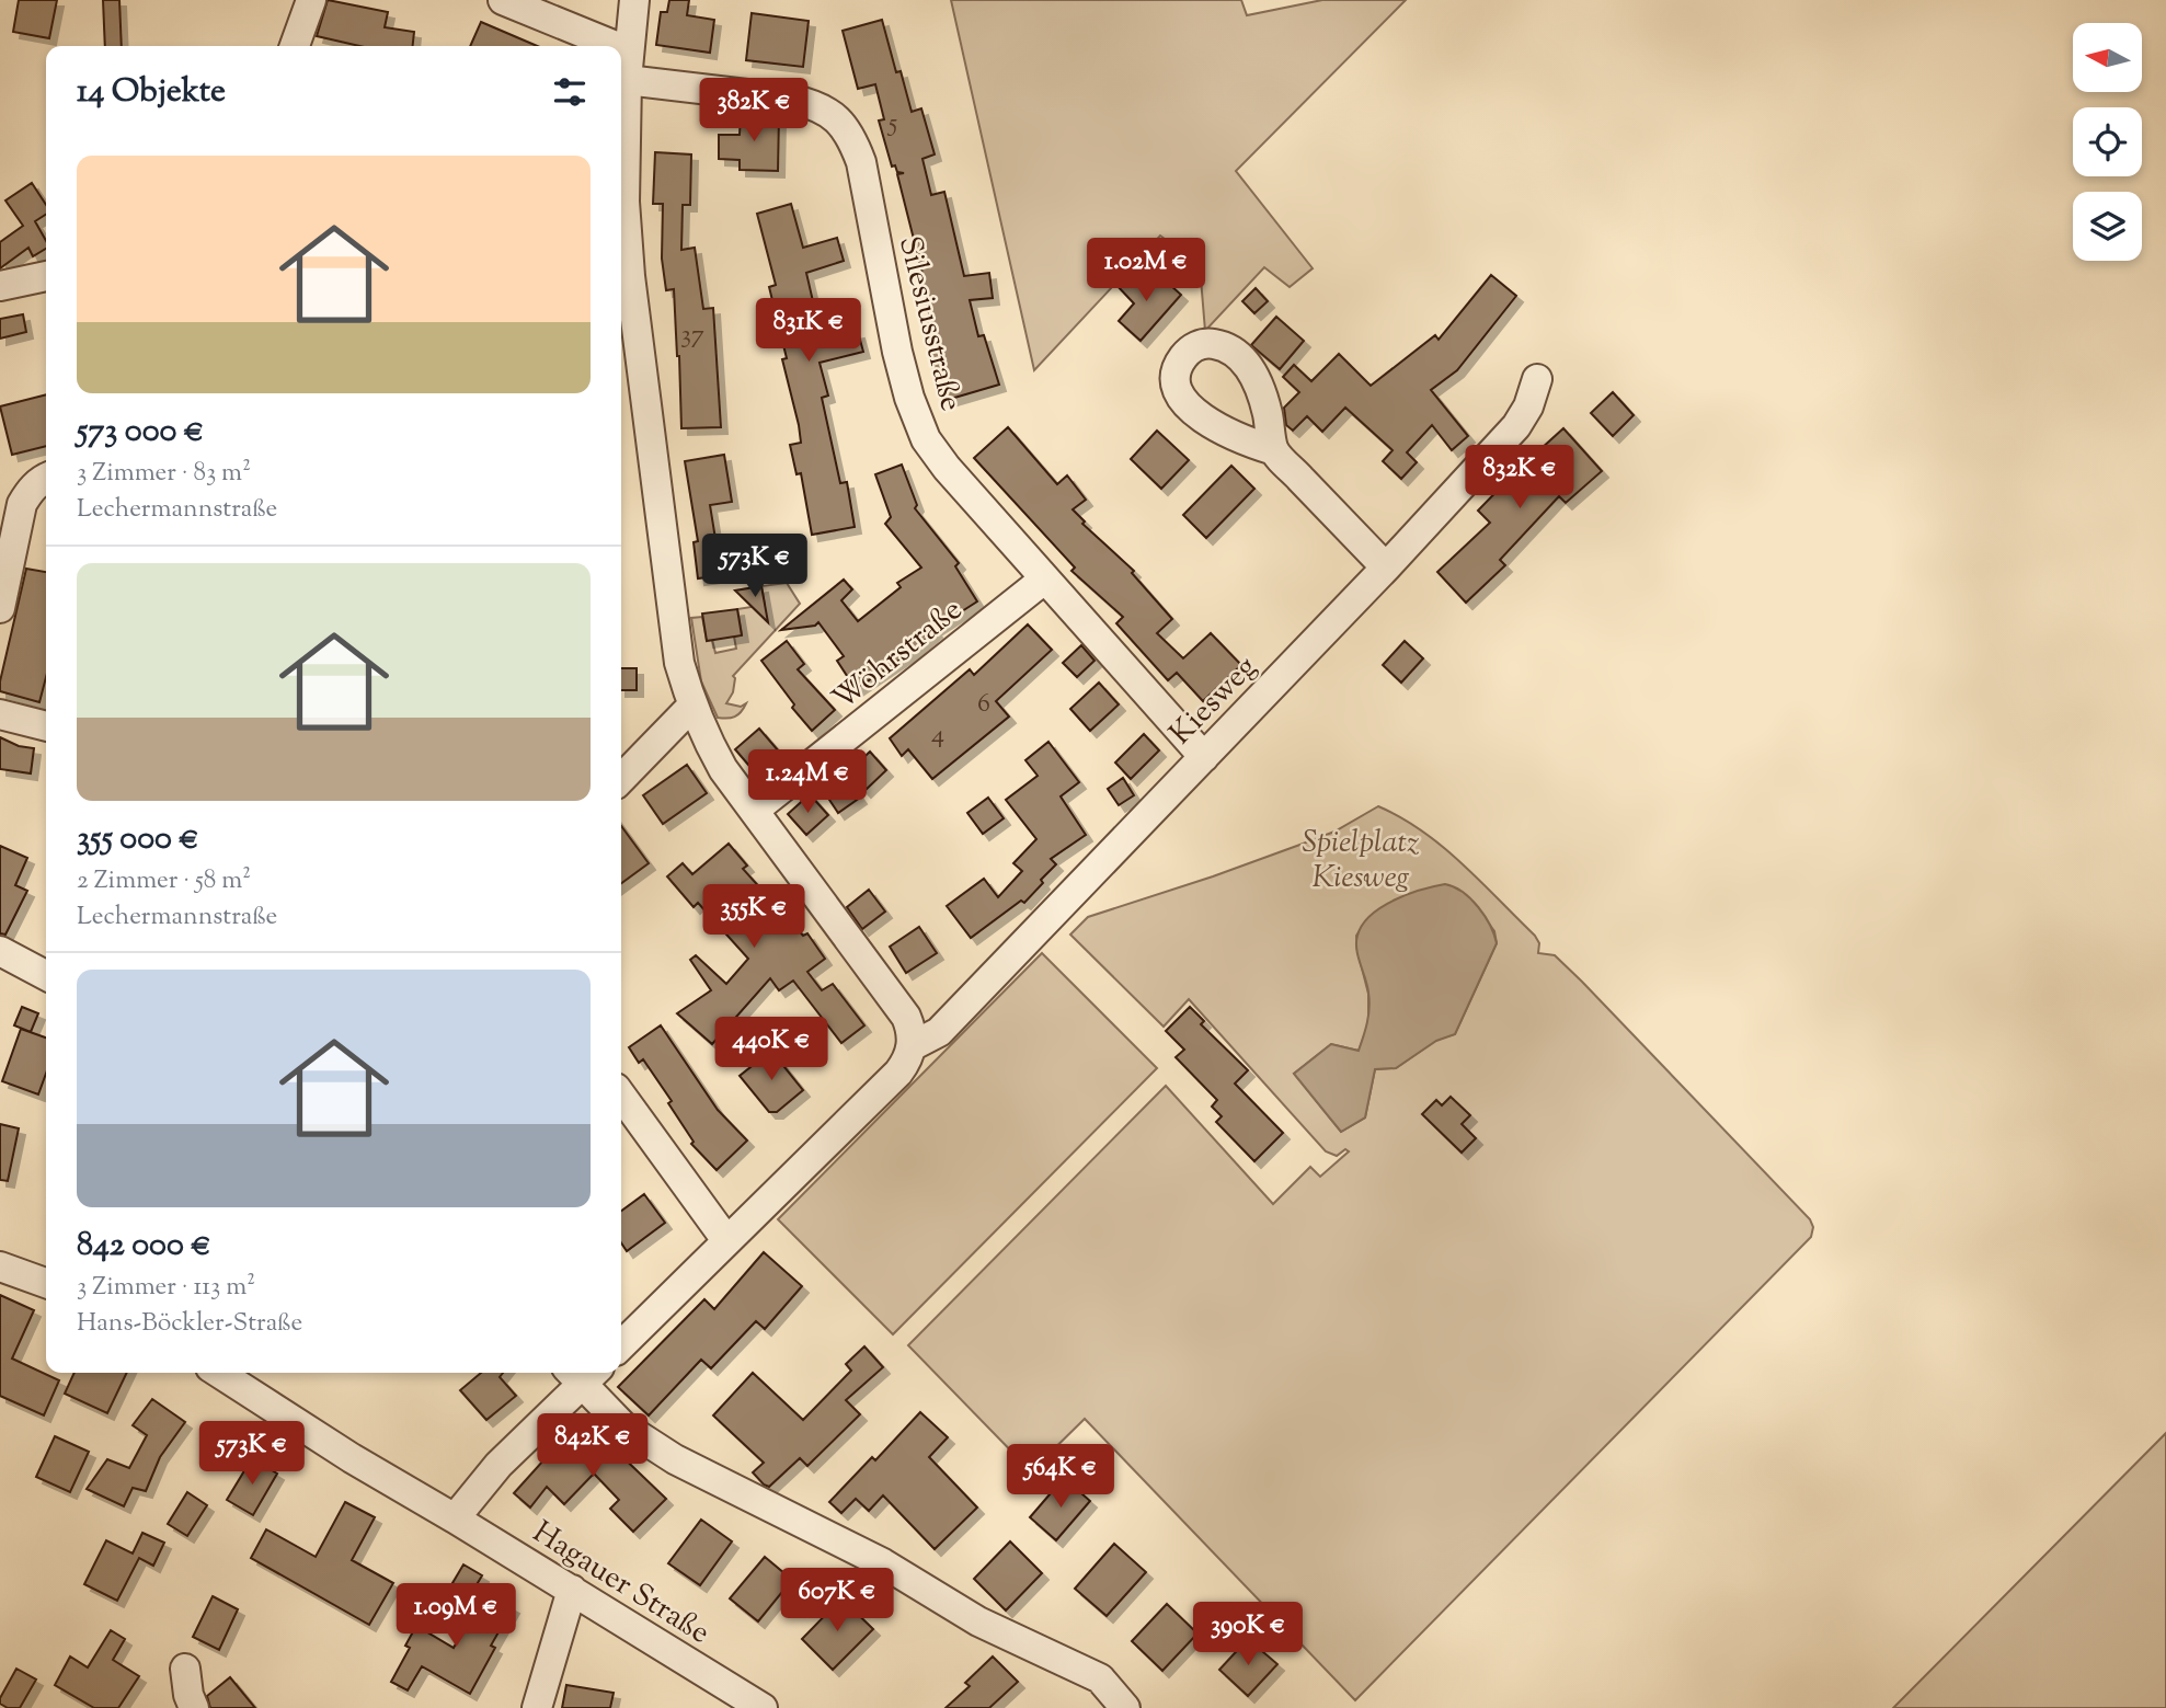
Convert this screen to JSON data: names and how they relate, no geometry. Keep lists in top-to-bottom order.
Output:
{
  "streets": {
    "street": [
      "Silesiusstraße",
      "Wöhrstraße",
      "Kiesweg",
      "Hagauer Straße"
    ]
  },
  "crossings": [
    ["Silesiusstraße", "Wöhrstraße"],
    ["Silesiusstraße", "Kiesweg"]
  ],
  "parks": ["Spielplatz Kiesweg"],
  "house_numbers": [
    "5",
    "37",
    "6",
    "4"
  ],
  "north": "left",
  "page": {
    "heading": "14 Objekte",
    "price": [
      "382K €",
      "1.02M €",
      "831K €",
      "832K €",
      "573K €",
      "1.24M €",
      "355K €",
      "440K €",
      "842K €",
      "573K €",
      "564K €",
      "607K €",
      "1.09M €",
      "390K €"
    ],
    "list": [
      {
        "name": "573 000 €",
        "note": "3 Zimmer · 83 m² · Lechermannstraße"
      },
      {
        "name": "355 000 €",
        "note": "2 Zimmer · 58 m² · Lechermannstraße"
      },
      {
        "name": "842 000 €",
        "note": "3 Zimmer · 113 m² · Hans-Böckler-Straße"
      }
    ]
  }
}
